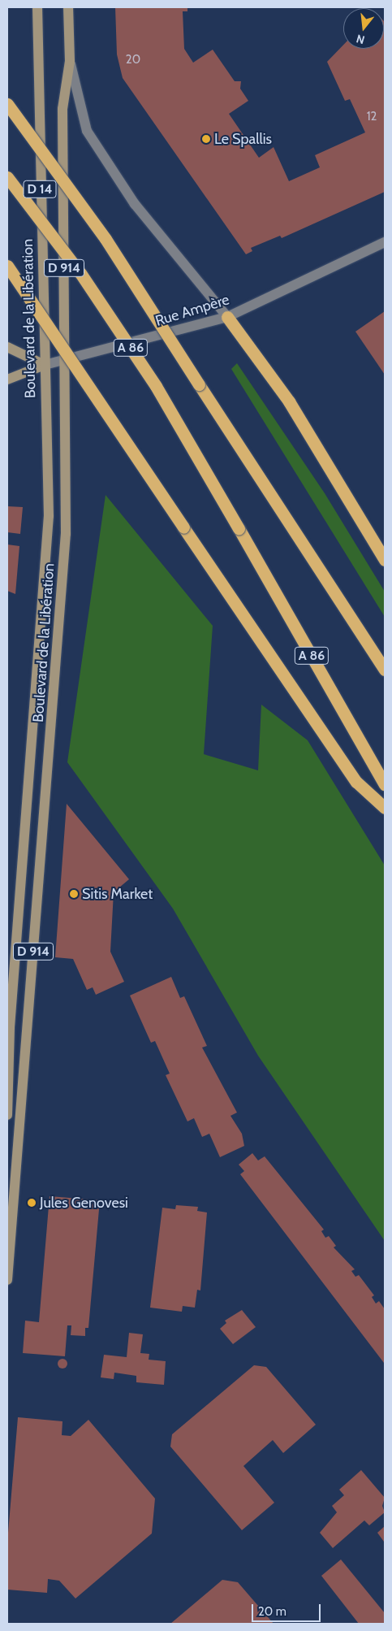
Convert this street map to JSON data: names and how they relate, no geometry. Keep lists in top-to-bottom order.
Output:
{
  "streets": {
    "highway": ["A 86"],
    "main road": [
      "D 14",
      "D 914",
      "Rue Ampère",
      "Boulevard de la Libération"
    ]
  },
  "crossings": [
    ["Rue Ampère", "Boulevard de la Libération"]
  ],
  "places": ["Le Spallis", "Sitis Market", "Jules Genovesi"],
  "house_numbers": ["20", "12"],
  "scale_bar": "20 m",
  "north": "bottom"
}
